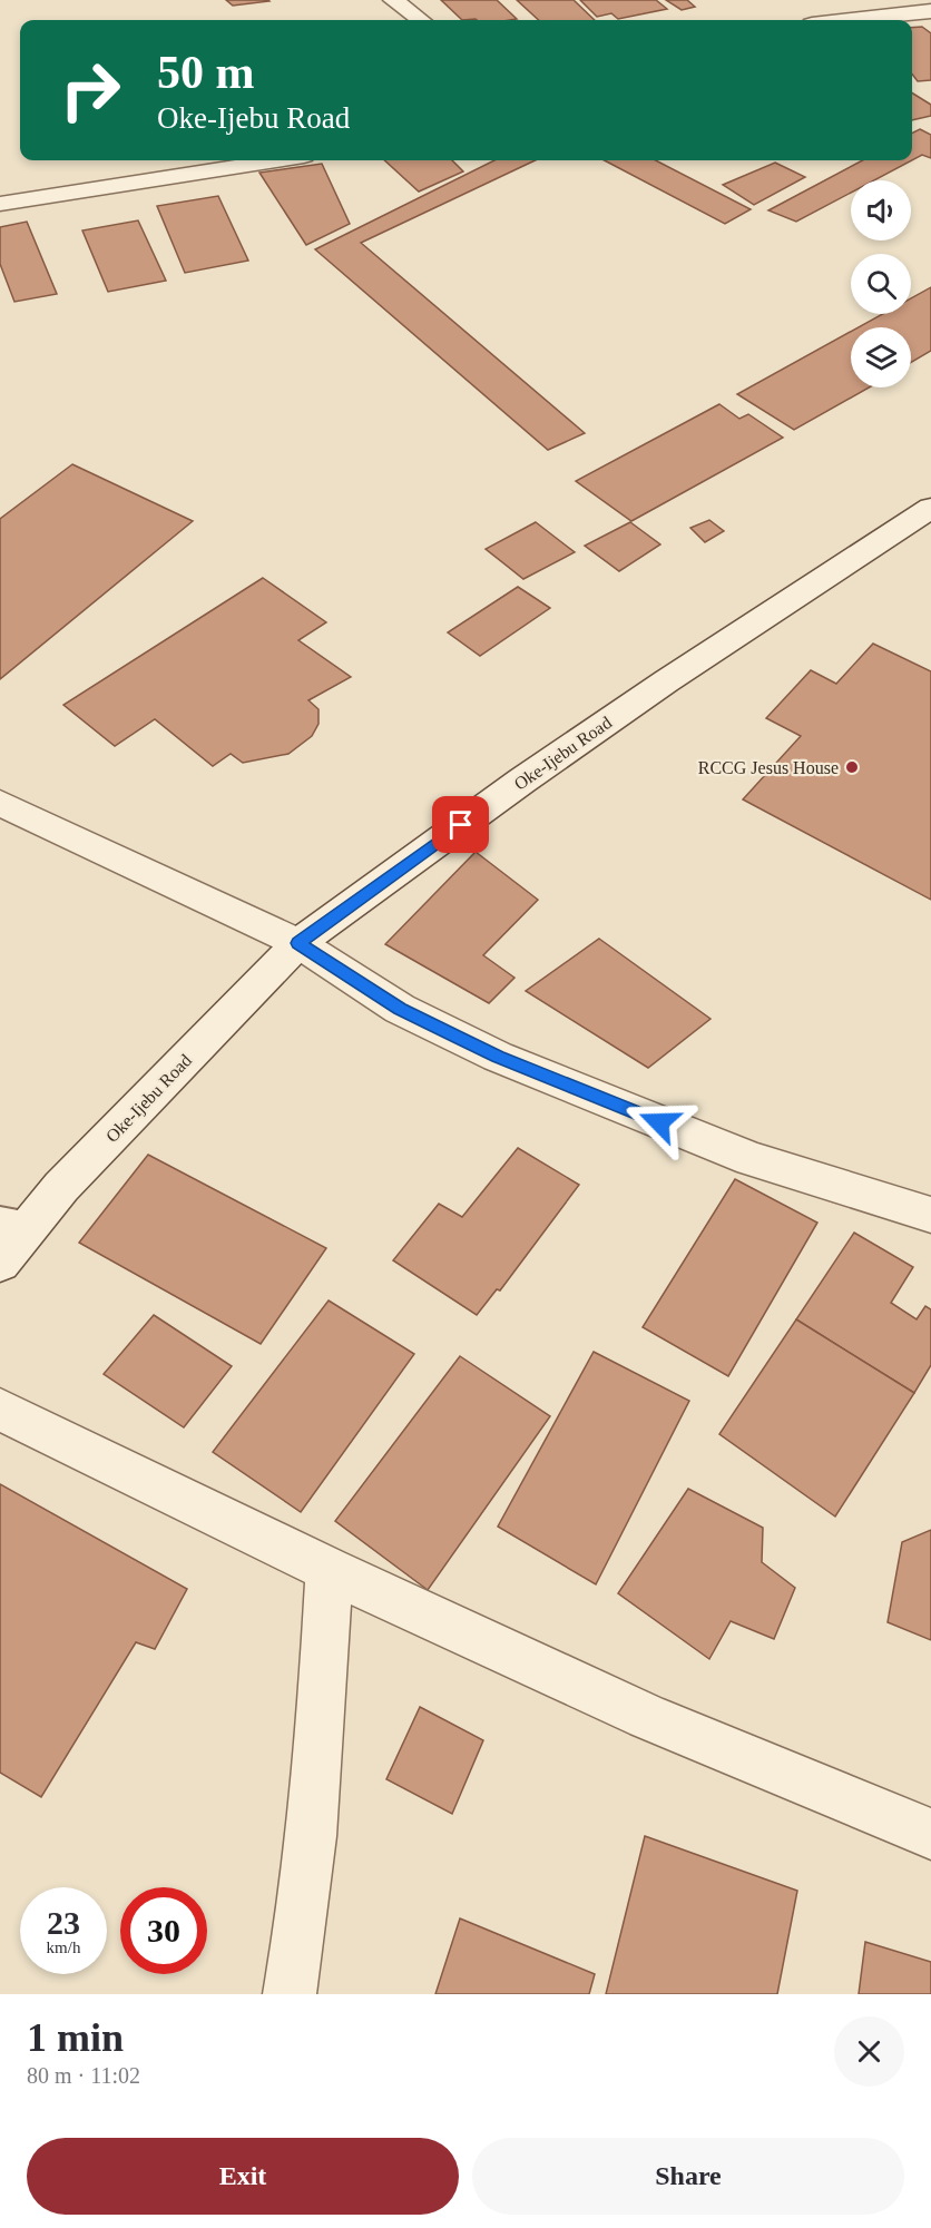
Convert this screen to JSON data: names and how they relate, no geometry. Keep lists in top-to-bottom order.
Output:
{
  "streets": {
    "street": ["Oke-Ijebu Road"]
  },
  "places": ["RCCG Jesus House"],
  "page": {
    "turn": ["50 m", "Oke-Ijebu Road"],
    "speed": "23 km/h",
    "limit": "30",
    "heading": ["1 min", "80 m · 11:02"],
    "buttons": ["Exit", "Share"]
  }
}
